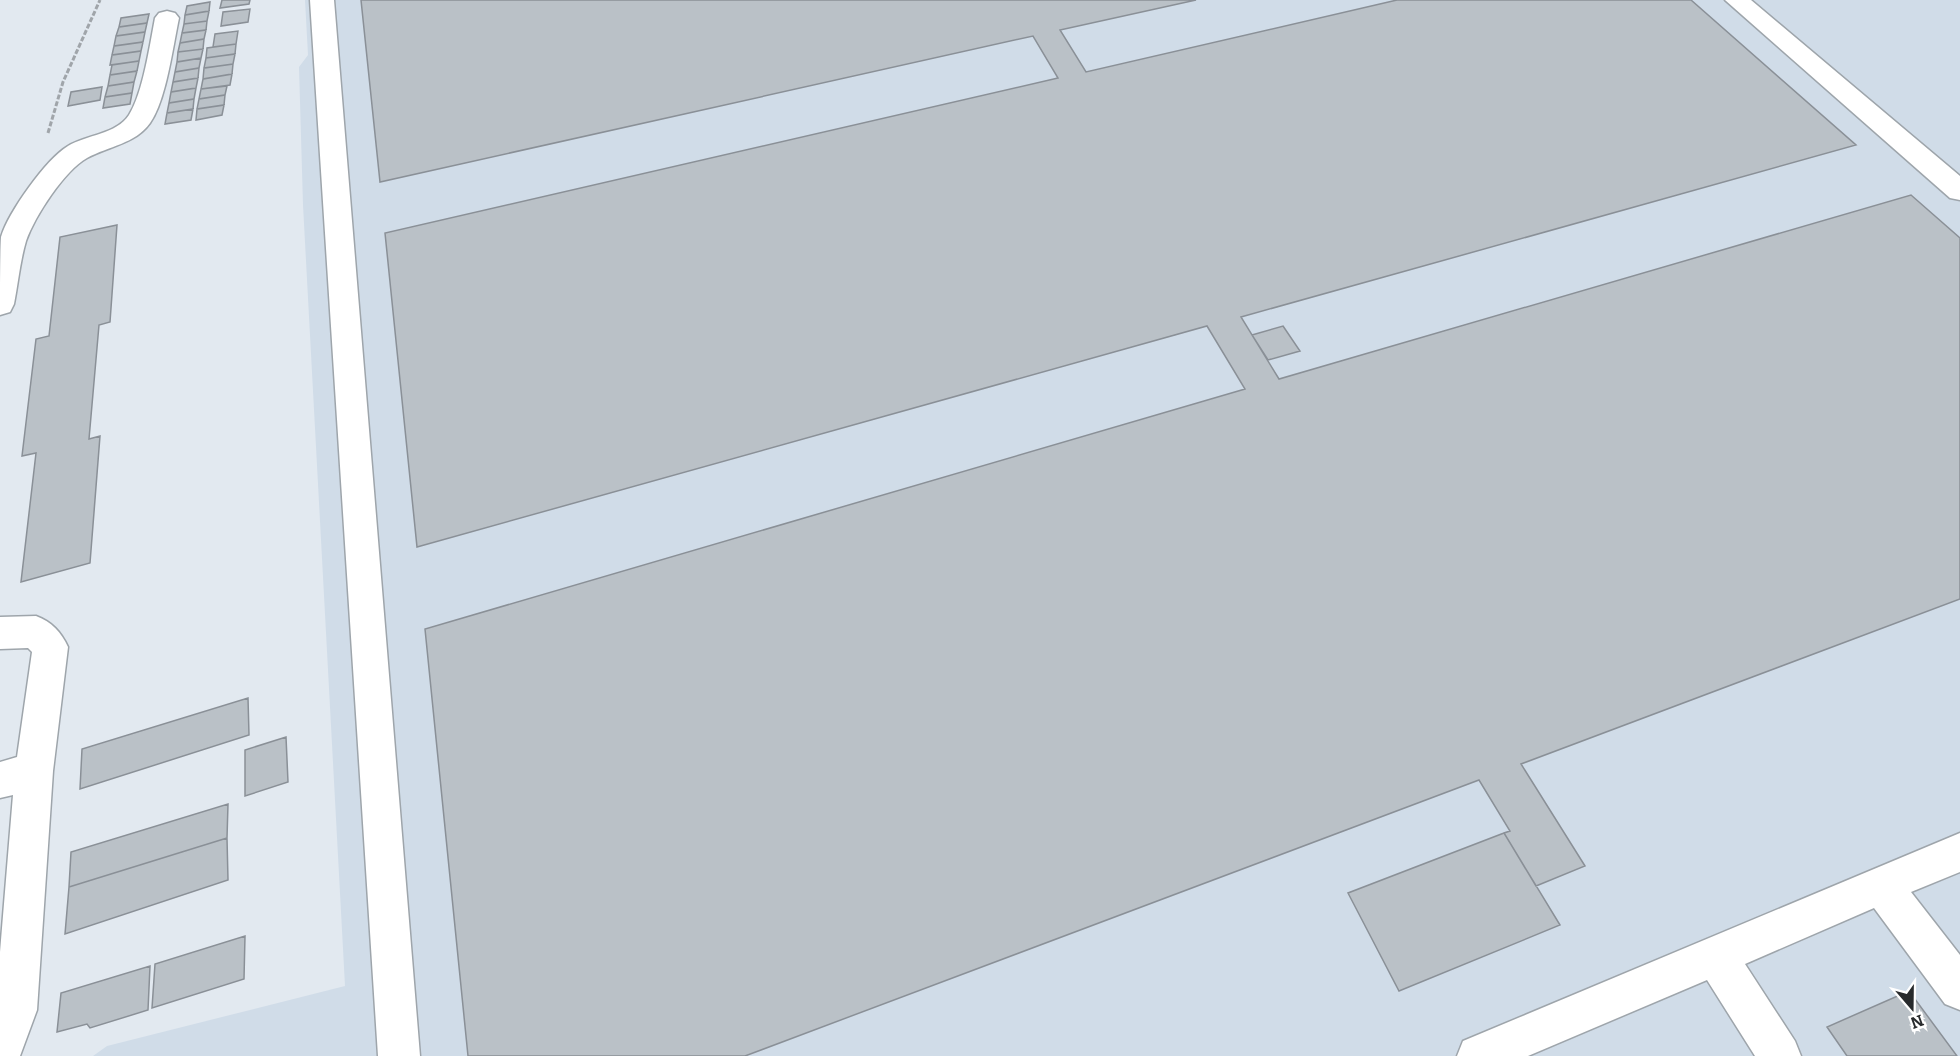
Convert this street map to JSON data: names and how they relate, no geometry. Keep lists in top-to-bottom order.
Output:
{
  "north": "bottom"
}
